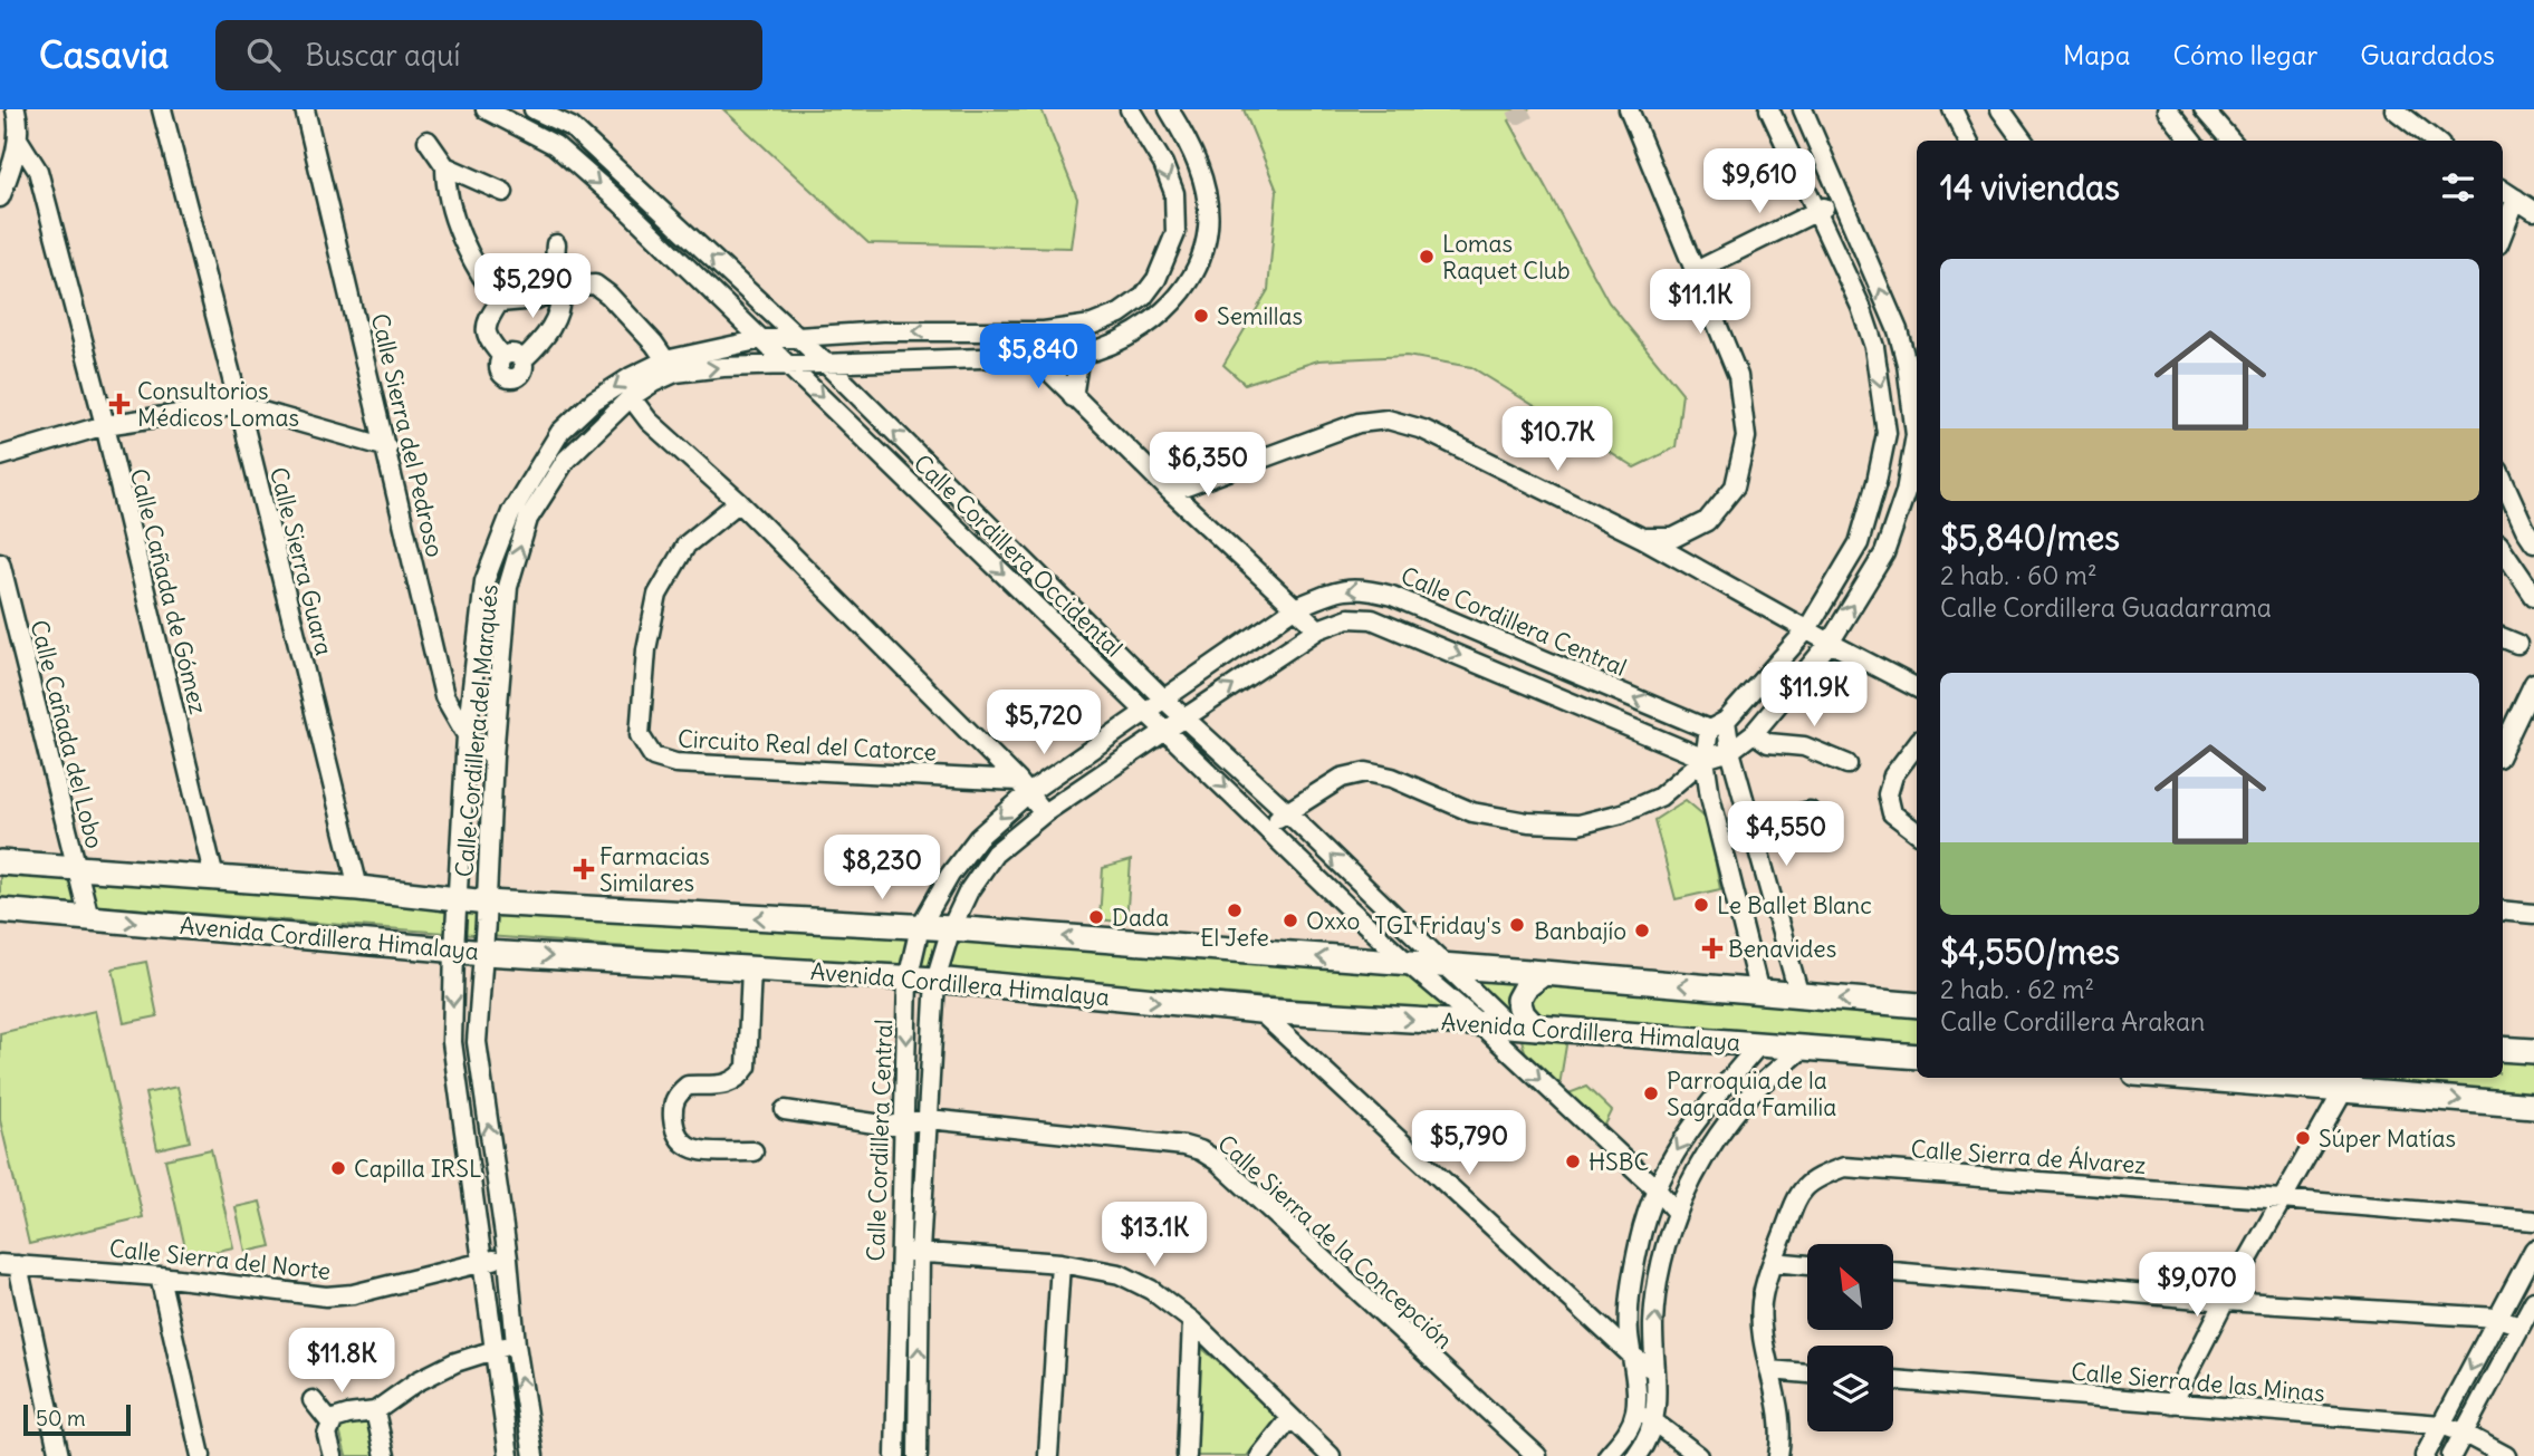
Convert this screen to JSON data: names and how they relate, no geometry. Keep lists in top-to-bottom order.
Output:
{
  "streets": {
    "main road": ["Avenida Cordillera Himalaya"],
    "street": [
      "Calle Sierra del Pedroso",
      "Calle Cordillera Occidental",
      "Calle Sierra Guara",
      "Calle Cañada de Gómez",
      "Calle Cordillera Central",
      "Calle Cordillera del Marqués",
      "Calle Cañada del Lobo",
      "Circuito Real del Catorce",
      "Calle Sierra de Álvarez",
      "Calle Sierra de la Concepción",
      "Calle Sierra del Norte",
      "Calle Sierra de las Minas"
    ]
  },
  "crossings": [
    ["Calle Sierra del Pedroso", "Calle Cordillera del Marqués"],
    ["Calle Cordillera Occidental", "Calle Cordillera Central"],
    ["Calle Cordillera Occidental", "Calle Cordillera del Marqués"],
    ["Calle Cordillera Occidental", "Avenida Cordillera Himalaya"],
    ["Calle Cordillera Central", "Circuito Real del Catorce"],
    ["Calle Cordillera Central", "Avenida Cordillera Himalaya"],
    ["Calle Cordillera Central", "Calle Sierra de la Concepción"],
    ["Calle Cordillera del Marqués", "Circuito Real del Catorce"],
    ["Calle Cordillera del Marqués", "Avenida Cordillera Himalaya"],
    ["Calle Cordillera del Marqués", "Calle Sierra del Norte"],
    ["Calle Cañada del Lobo", "Avenida Cordillera Himalaya"]
  ],
  "places": {
    "other": [
      "Lomas Raquet Club",
      "Semillas",
      "Le Ballet Blanc",
      "El Jefe",
      "Dada",
      "Oxxo",
      "TGI Friday's",
      "Banbajío",
      "Parroquia de la Sagrada Familia",
      "Súper Matías",
      "HSBC",
      "Capilla IRSL"
    ],
    "health": ["Consultorios Médicos Lomas", "Farmacias Similares", "Benavides"]
  },
  "scale_bar": "50 m",
  "north": "top left",
  "page": {
    "header": "Casavia",
    "search": "Buscar aquí",
    "nav": ["Mapa", "Cómo llegar", "Guardados"],
    "heading": "14 viviendas",
    "price": [
      "$9,610",
      "$5,290",
      "$11.1K",
      "$5,840",
      "$10.7K",
      "$6,350",
      "$11.9K",
      "$5,720",
      "$4,550",
      "$8,230",
      "$5,790",
      "$13.1K",
      "$9,070",
      "$11.8K"
    ],
    "list": [
      {
        "name": "$5,840/mes",
        "note": "2 hab. · 60 m² · Calle Cordillera Guadarrama"
      },
      {
        "name": "$4,550/mes",
        "note": "2 hab. · 62 m² · Calle Cordillera Arakan"
      }
    ],
    "scale": "50 m"
  }
}
